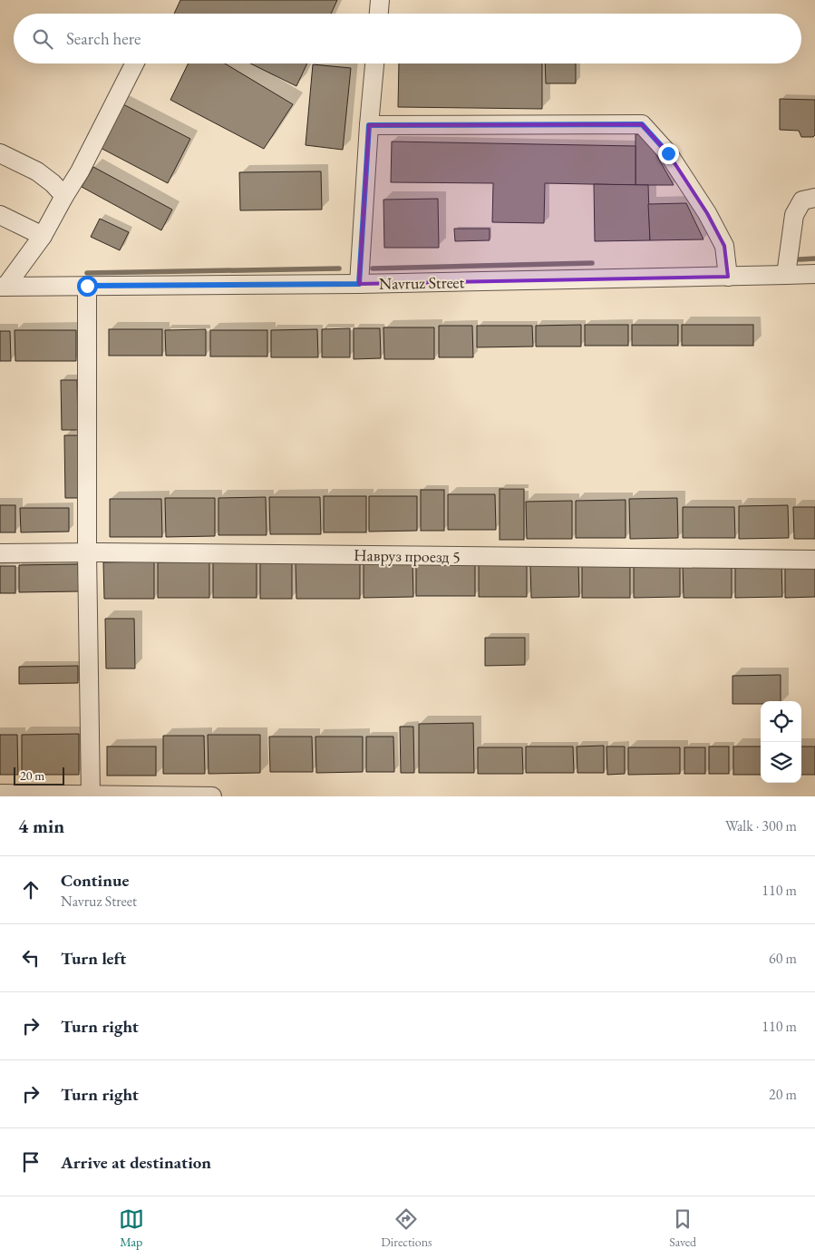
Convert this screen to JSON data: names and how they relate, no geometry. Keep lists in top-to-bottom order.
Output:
{
  "streets": {
    "street": ["Navruz Street", "Навруз проезд 5"]
  },
  "scale_bar": "20 m",
  "page": {
    "search": "Search here",
    "scale": "20 m",
    "heading": ["4 min", "Walk · 300 m"],
    "list": [
      ["Continue", "Navruz Street", "110 m"],
      ["Turn left", "60 m"],
      ["Turn right", "110 m"],
      ["Turn right", "20 m"],
      "Arrive at destination"
    ],
    "nav": ["Map", "Directions", "Saved"]
  }
}
